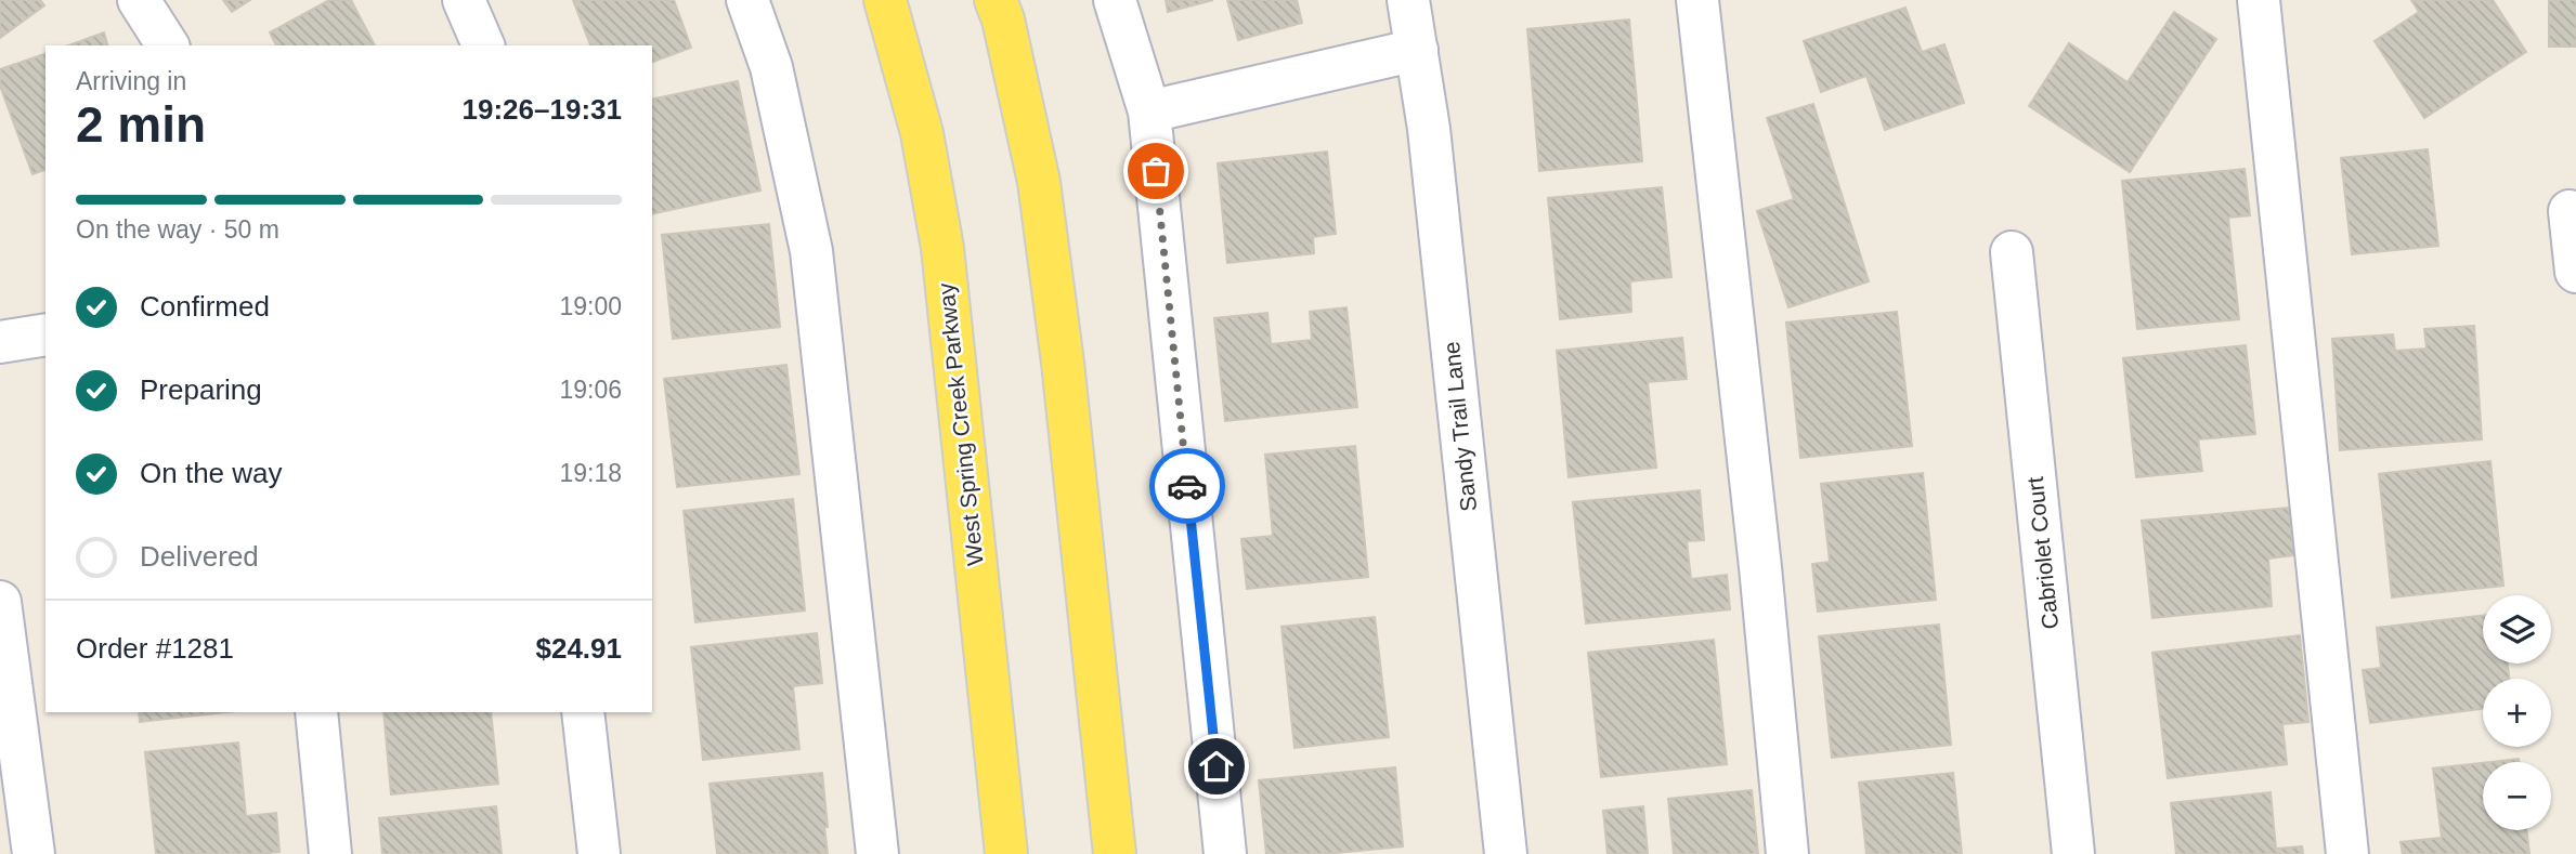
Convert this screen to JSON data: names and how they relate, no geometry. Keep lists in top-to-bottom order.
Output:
{
  "streets": {
    "main road": ["West Spring Creek Parkway"],
    "street": ["Sandy Trail Lane", "Cabriolet Court"]
  },
  "page": {
    "heading": ["2 min", "Arriving in", "19:26–19:31"],
    "panel": ["Order #1281", "$24.91"],
    "bar": "On the way · 50 m",
    "list": [
      ["Confirmed", "19:00"],
      ["Preparing", "19:06"],
      ["On the way", "19:18"],
      "Delivered"
    ],
    "map_buttons": ["+", "−"]
  }
}
